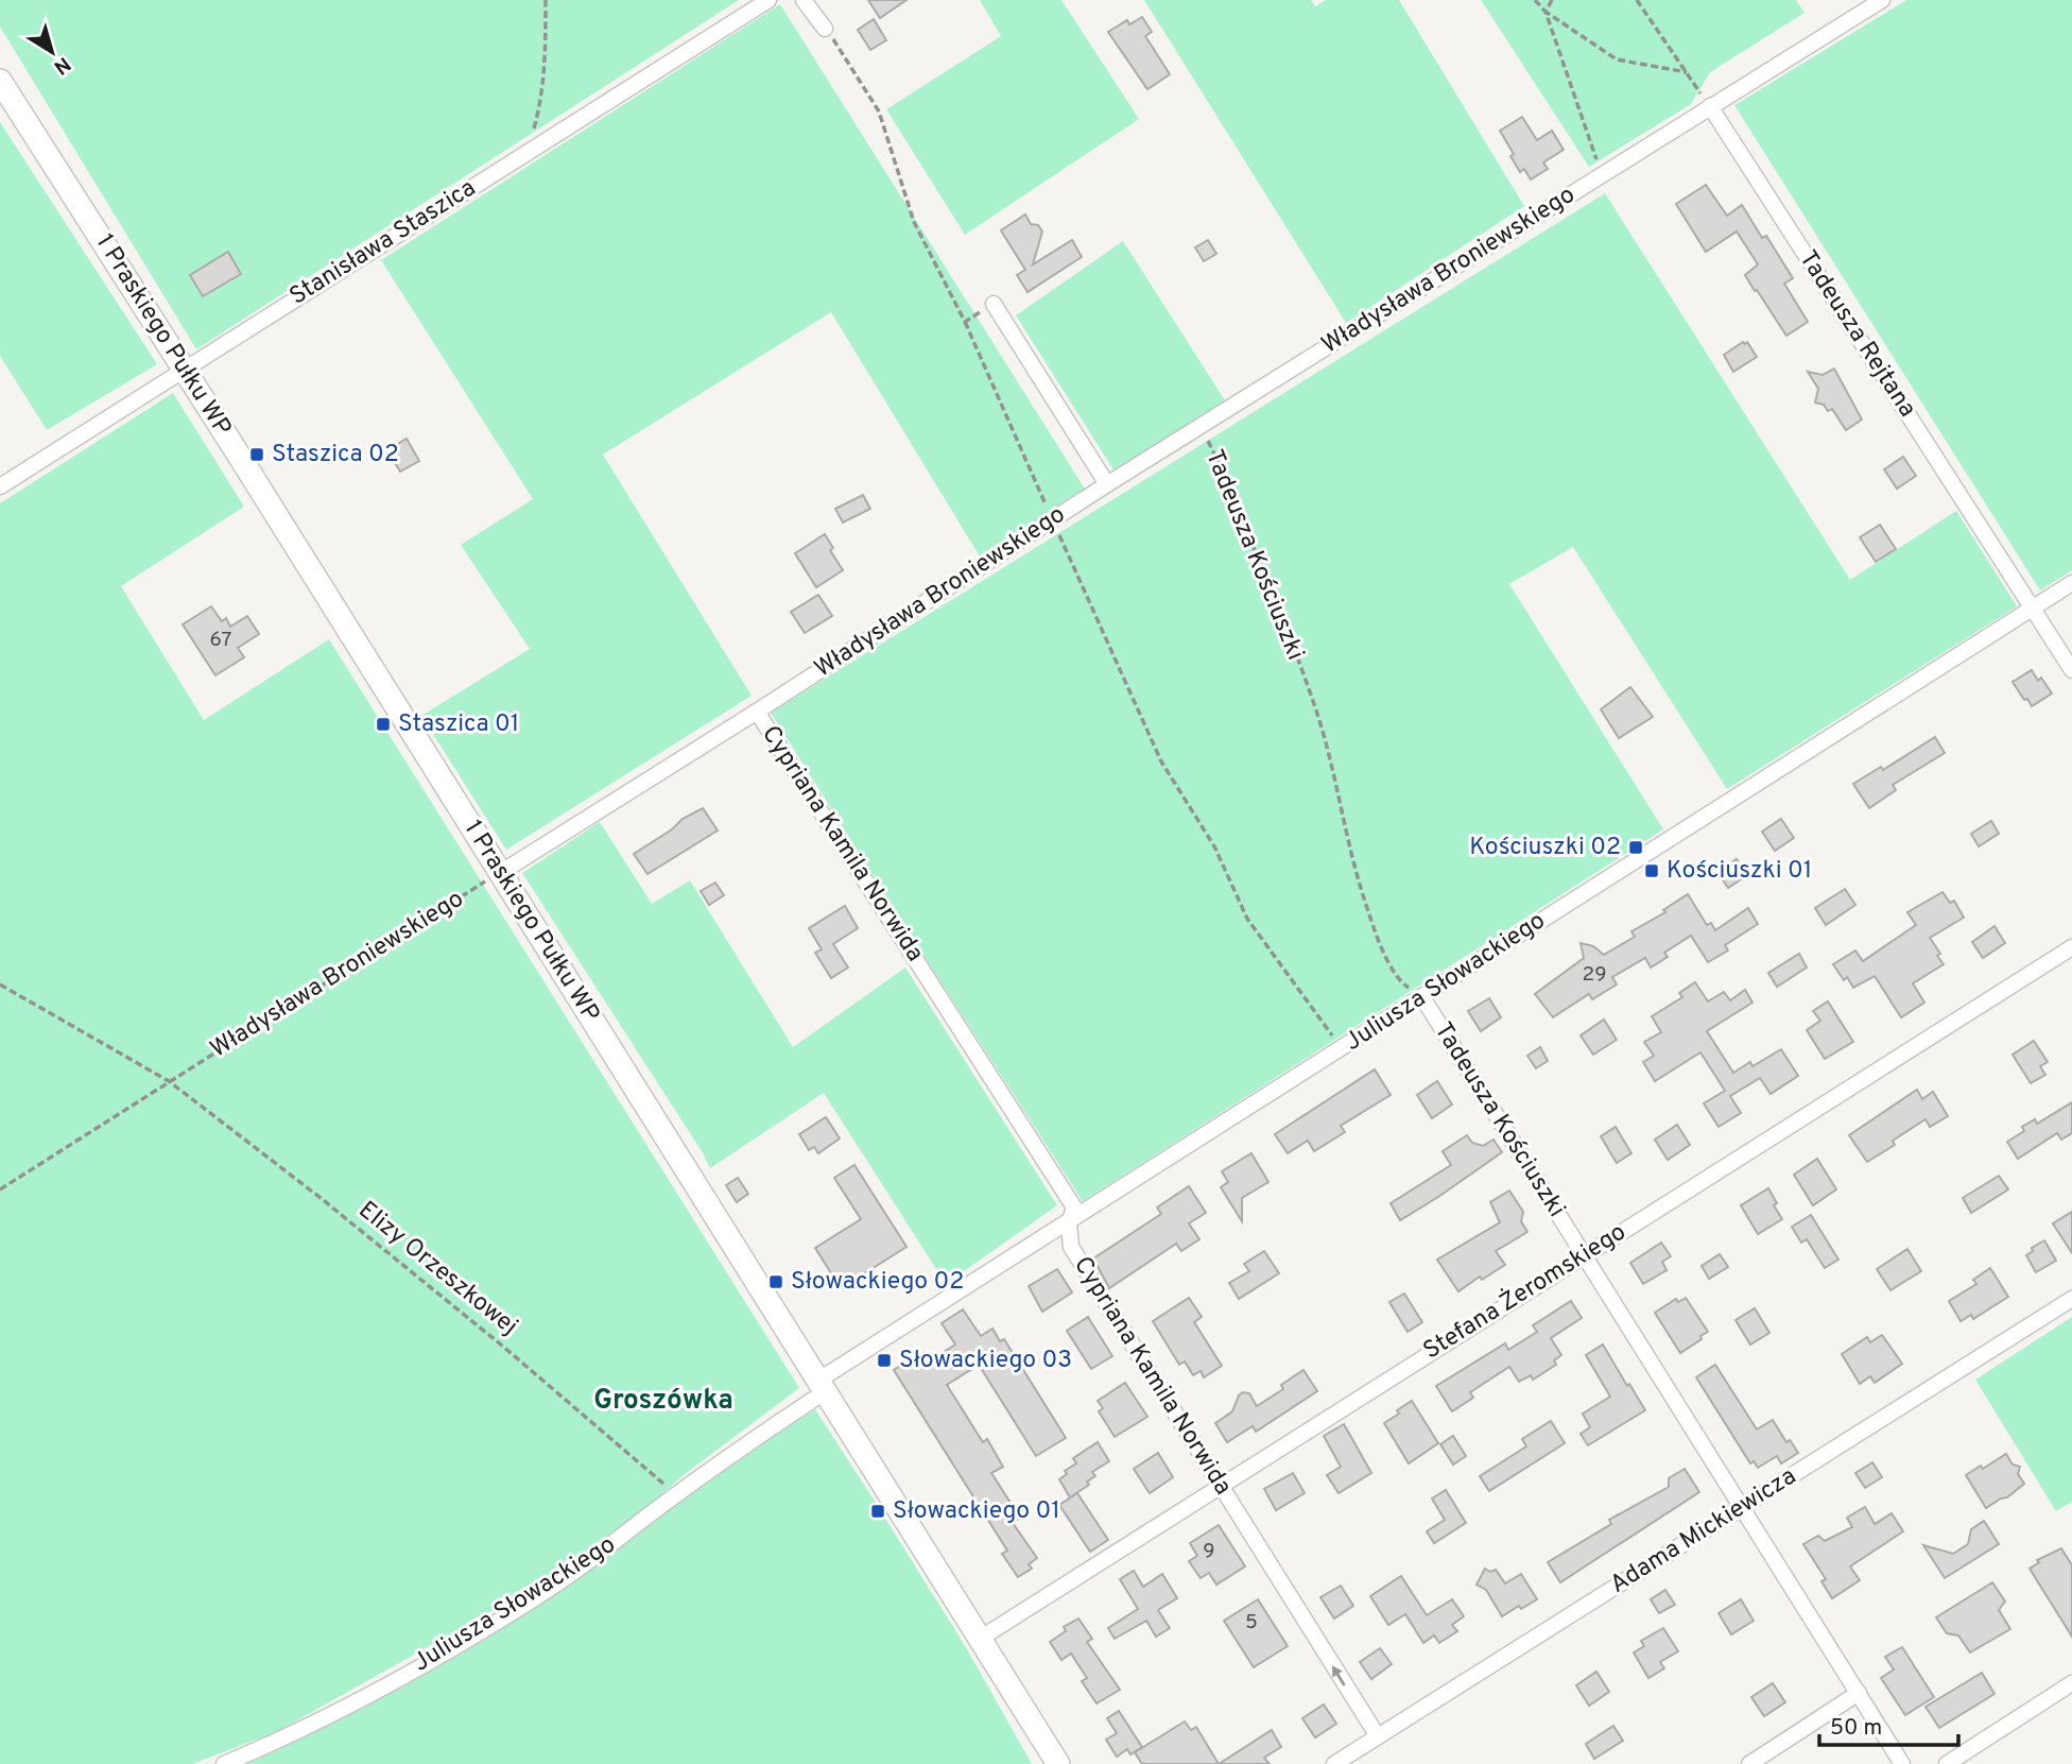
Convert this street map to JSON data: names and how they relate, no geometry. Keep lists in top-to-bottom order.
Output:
{
  "streets": {
    "street": [
      "Stanisława Staszica",
      "Władysława Broniewskiego",
      "Tadeusza Rejtana",
      "1 Praskiego Pułku WP",
      "Tadeusza Kościuszki",
      "Cypriana Kamila Norwida",
      "Juliusza Słowackiego",
      "Stefana Żeromskiego",
      "Adama Mickiewicza"
    ],
    "path": ["Elizy Orzeszkowej"]
  },
  "crossings": [
    ["Stanisława Staszica", "1 Praskiego Pułku WP"],
    ["Władysława Broniewskiego", "Tadeusza Rejtana"],
    ["Władysława Broniewskiego", "1 Praskiego Pułku WP"],
    ["Władysława Broniewskiego", "Tadeusza Kościuszki"],
    ["Władysława Broniewskiego", "Cypriana Kamila Norwida"],
    ["Władysława Broniewskiego", "Elizy Orzeszkowej"],
    ["Tadeusza Rejtana", "Juliusza Słowackiego"],
    ["1 Praskiego Pułku WP", "Juliusza Słowackiego"],
    ["1 Praskiego Pułku WP", "Stefana Żeromskiego"],
    ["Tadeusza Kościuszki", "Juliusza Słowackiego"],
    ["Tadeusza Kościuszki", "Stefana Żeromskiego"],
    ["Tadeusza Kościuszki", "Adama Mickiewicza"],
    ["Cypriana Kamila Norwida", "Juliusza Słowackiego"],
    ["Cypriana Kamila Norwida", "Stefana Żeromskiego"],
    ["Cypriana Kamila Norwida", "Adama Mickiewicza"],
    ["Juliusza Słowackiego", "Elizy Orzeszkowej"]
  ],
  "districts": ["Groszówka"],
  "places": {
    "transit": [
      "Staszica 02",
      "Staszica 01",
      "Kościuszki 02",
      "Kościuszki 01",
      "Słowackiego 02",
      "Słowackiego 03",
      "Słowackiego 01"
    ]
  },
  "house_numbers": [
    "67",
    "29",
    "9",
    "5"
  ],
  "scale_bar": "50 m",
  "north": "bottom right"
}
